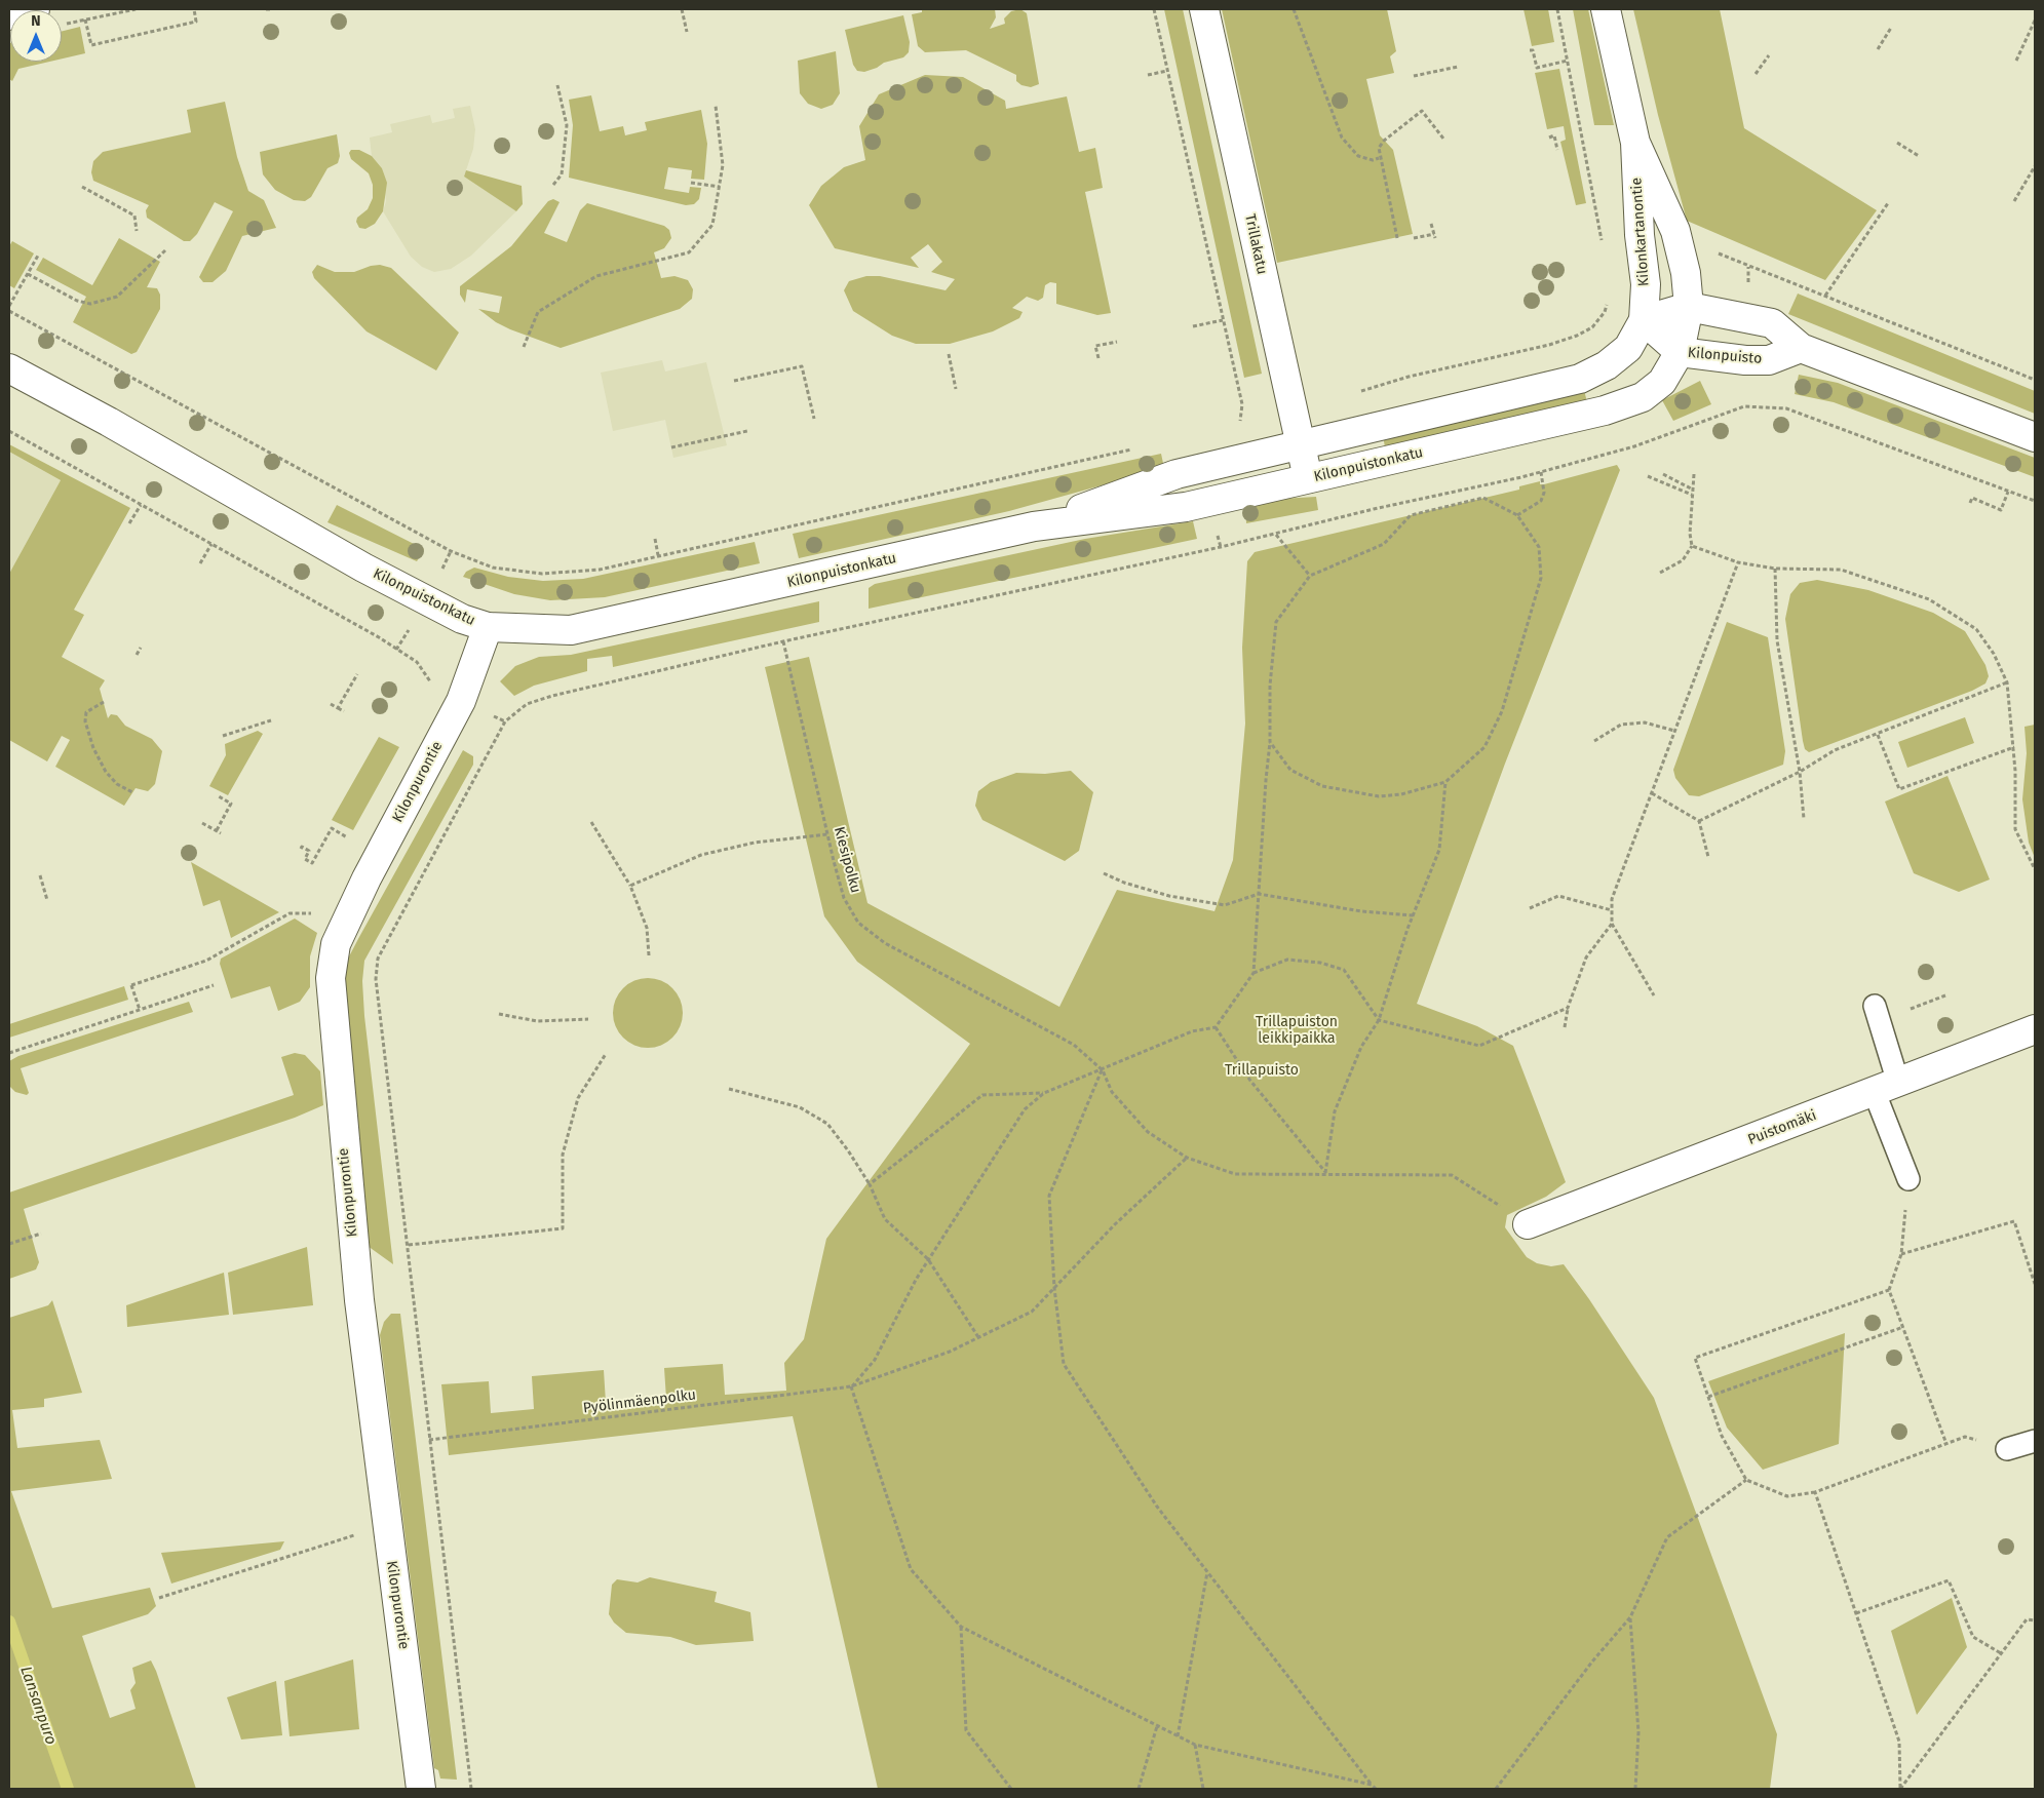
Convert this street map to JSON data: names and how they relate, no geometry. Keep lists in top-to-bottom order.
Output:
{
  "streets": {
    "street": [
      "Kilonkartanontie",
      "Trillakatu",
      "Kilonpuisto",
      "Kilonpuistonkatu",
      "Kilonpurontie",
      "Puistomäki"
    ],
    "path": ["Kiesipolku", "Pyölinmäenpolku"]
  },
  "crossings": [
    ["Kilonkartanontie", "Kilonpuisto"],
    ["Kilonkartanontie", "Kilonpuistonkatu"],
    ["Trillakatu", "Kilonpuistonkatu"],
    ["Kilonpuisto", "Kilonpuistonkatu"],
    ["Kilonpuistonkatu", "Kilonpurontie"]
  ],
  "water": ["Lansanpuro"],
  "parks": ["Trillapuiston leikkipaikka", "Trillapuisto"],
  "north": "top"
}
